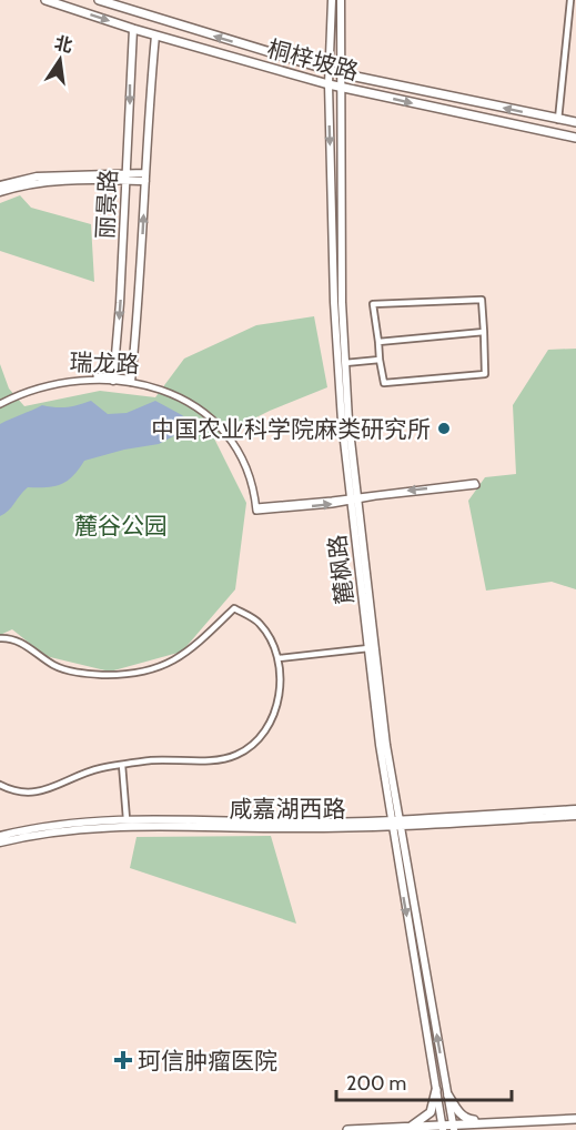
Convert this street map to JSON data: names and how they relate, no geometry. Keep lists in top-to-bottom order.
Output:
{
  "streets": {
    "main road": [
      "桐梓坡路",
      "丽景路",
      "麓枫路",
      "咸嘉湖西路"
    ],
    "street": ["瑞龙路"]
  },
  "crossings": [
    ["桐梓坡路", "丽景路"],
    ["桐梓坡路", "麓枫路"],
    ["丽景路", "瑞龙路"],
    ["瑞龙路", "麓枫路"],
    ["麓枫路", "咸嘉湖西路"]
  ],
  "parks": ["麓谷公园"],
  "places": {
    "other": ["中国农业科学院麻类研究所"],
    "health": ["珂信肿瘤医院"]
  },
  "scale_bar": "200 m",
  "north": "top"
}
